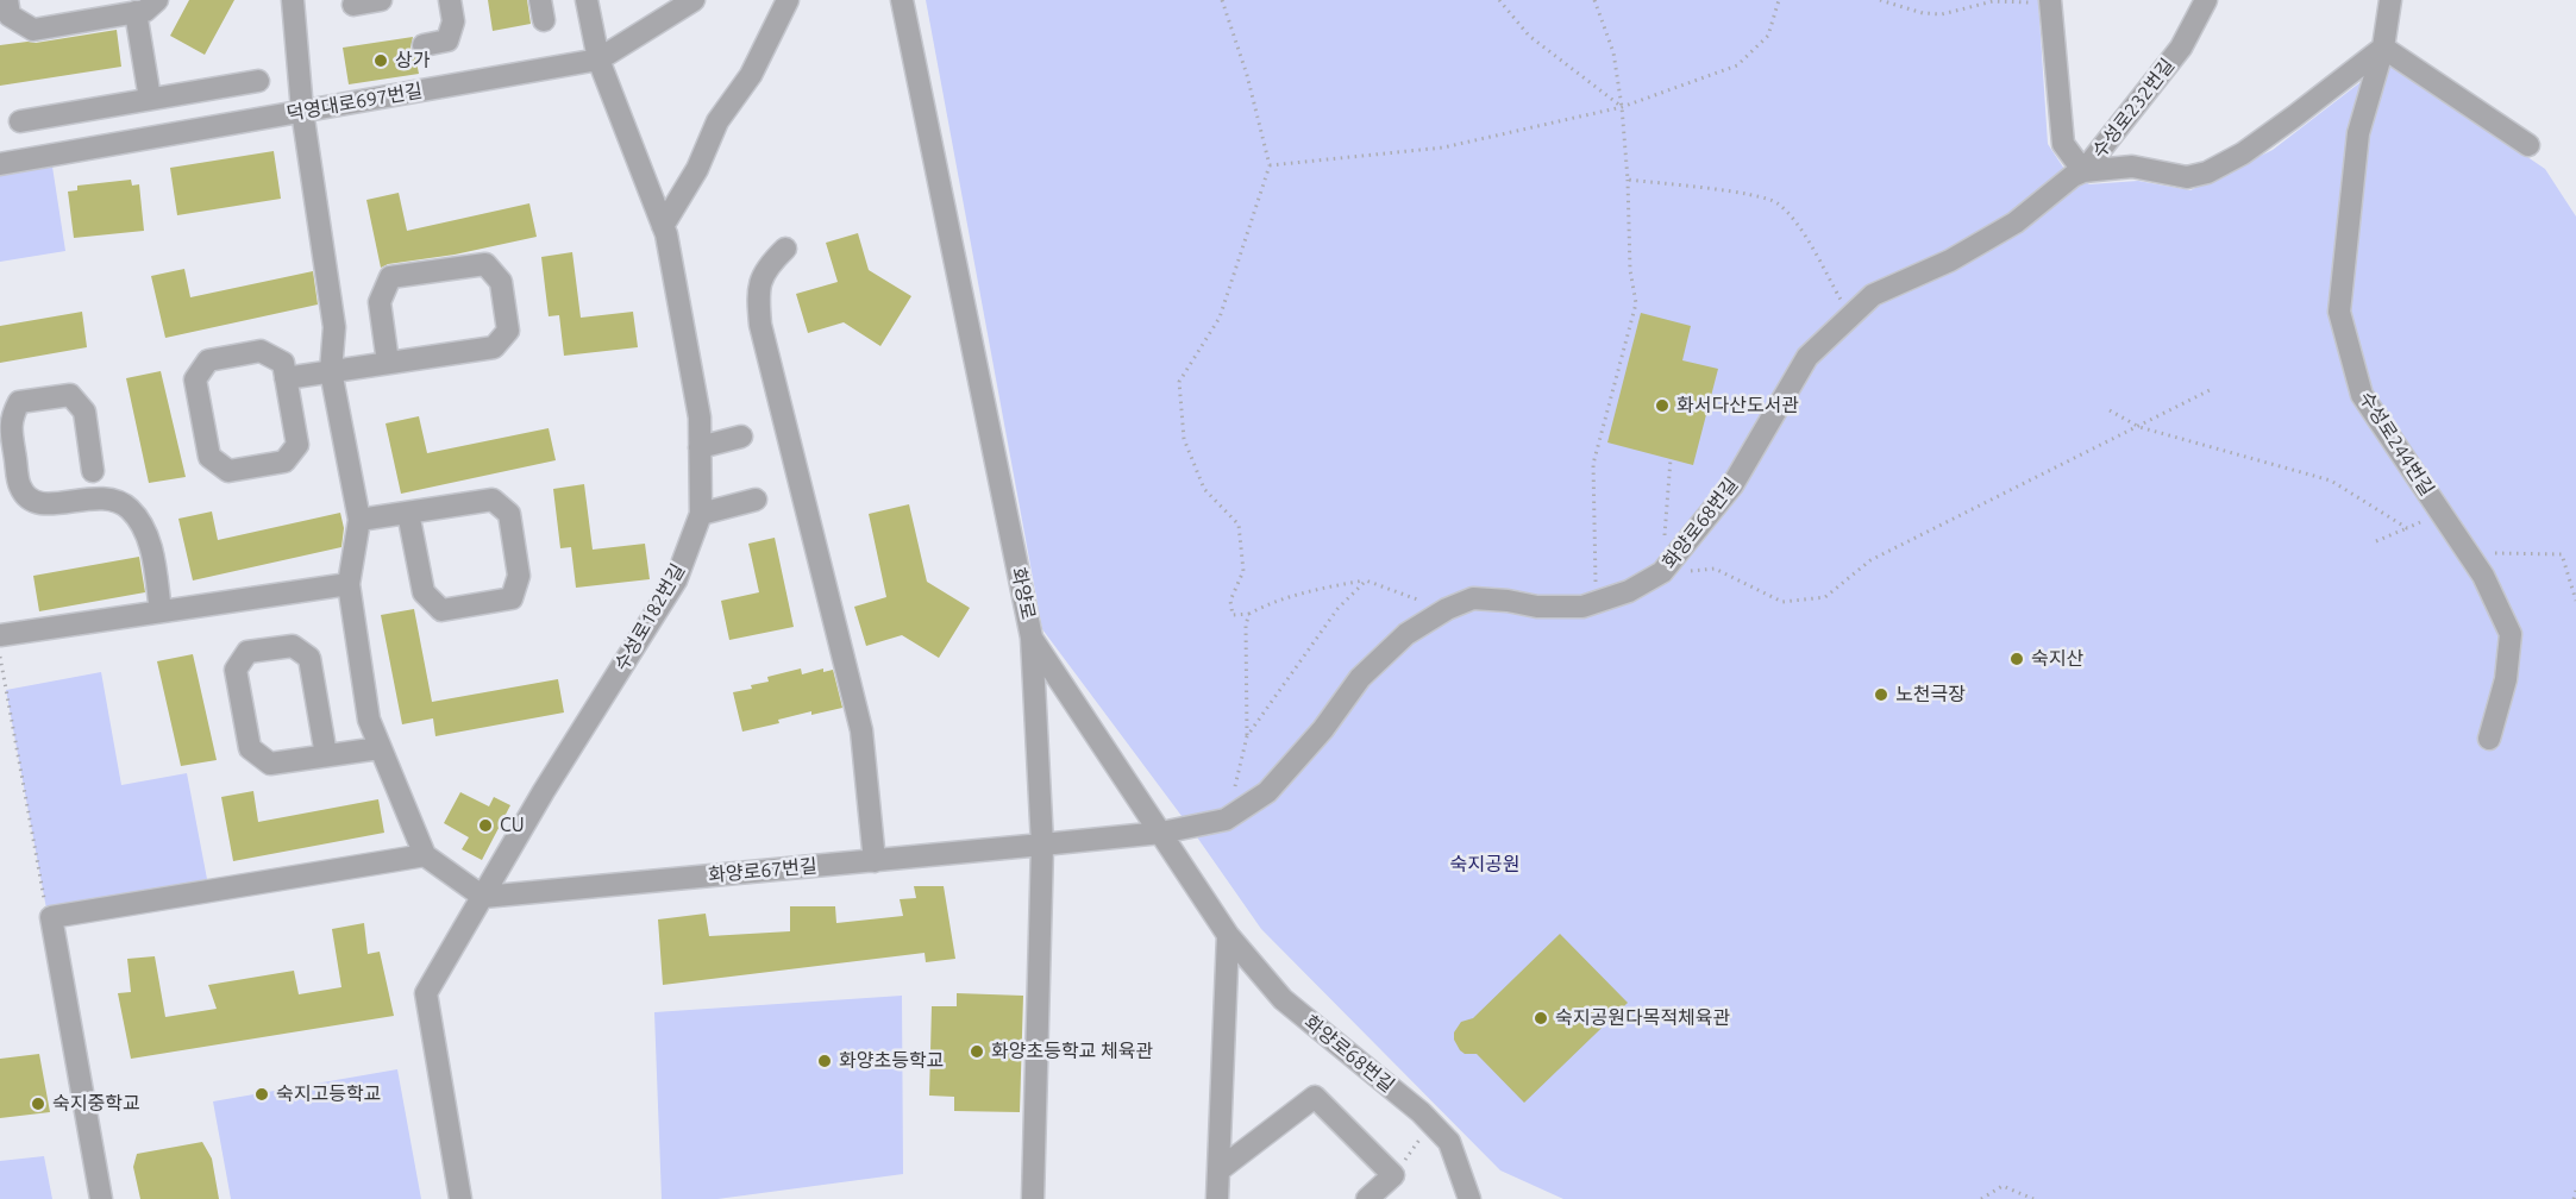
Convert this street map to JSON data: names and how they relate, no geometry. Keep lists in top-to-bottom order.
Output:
{
  "streets": {
    "street": [
      "덕영대로697번길",
      "수성로232번길",
      "수성로244번길",
      "화양로68번길",
      "화양로",
      "수성로182번길",
      "화양로67번길"
    ]
  },
  "crossings": [
    ["덕영대로697번길", "수성로182번길"],
    ["수성로232번길", "화양로68번길"],
    ["화양로68번길", "화양로"],
    ["화양로68번길", "화양로67번길"],
    ["화양로", "화양로67번길"],
    ["수성로182번길", "화양로67번길"]
  ],
  "parks": ["숙지공원"],
  "places": [
    "상가",
    "화서다산도서관",
    "숙지산",
    "노천극장",
    "CU",
    "숙지공원다목적체육관",
    "화양초등학교 체육관",
    "화양초등학교",
    "숙지고등학교",
    "숙지중학교"
  ]
}
